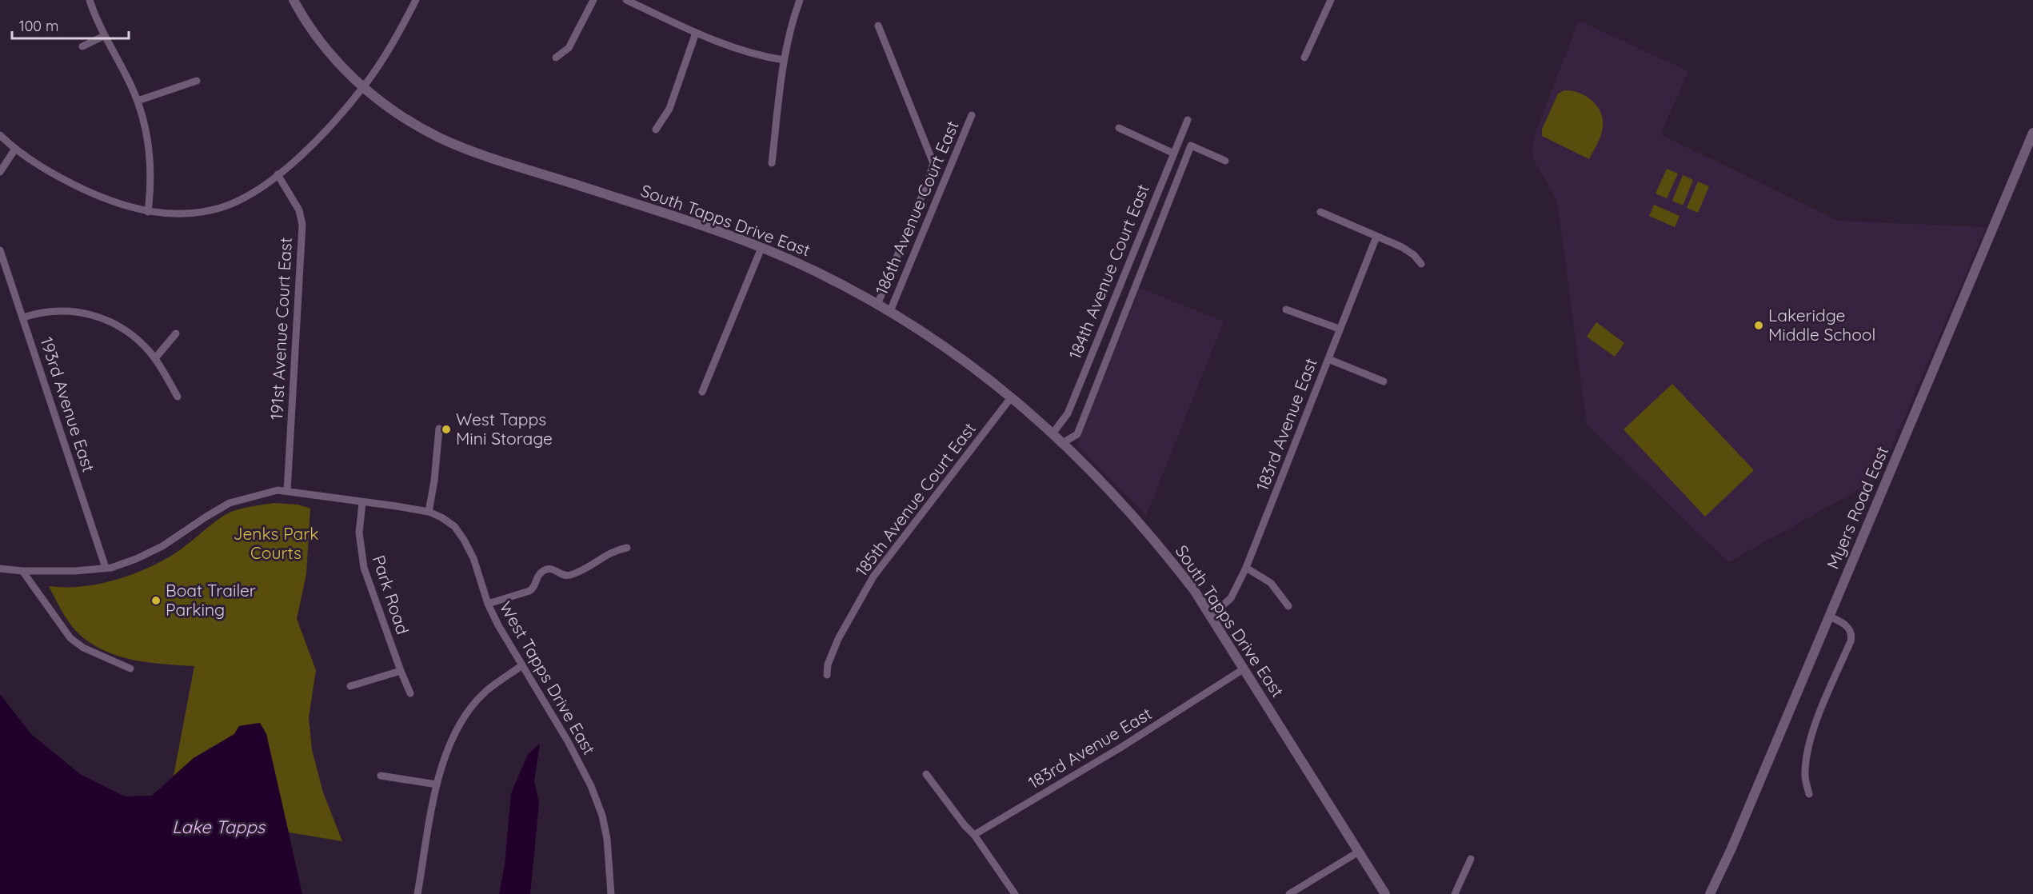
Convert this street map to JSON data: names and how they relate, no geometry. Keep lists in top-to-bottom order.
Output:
{
  "streets": {
    "street": [
      "186th Avenue Court East",
      "South Tapps Drive East",
      "184th Avenue Court East",
      "191st Avenue Court East",
      "193rd Avenue East",
      "183rd Avenue East",
      "185th Avenue Court East",
      "Myers Road East",
      "Park Road",
      "West Tapps Drive East"
    ]
  },
  "crossings": [
    ["186th Avenue Court East", "South Tapps Drive East"],
    ["South Tapps Drive East", "184th Avenue Court East"],
    ["South Tapps Drive East", "183rd Avenue East"],
    ["South Tapps Drive East", "185th Avenue Court East"],
    ["191st Avenue Court East", "West Tapps Drive East"],
    ["193rd Avenue East", "West Tapps Drive East"],
    ["Park Road", "West Tapps Drive East"]
  ],
  "water": ["Lake Tapps"],
  "parks": ["Jenks Park Courts"],
  "places": ["Lakeridge Middle School", "West Tapps Mini Storage", "Boat Trailer Parking"],
  "scale_bar": "100 m"
}
